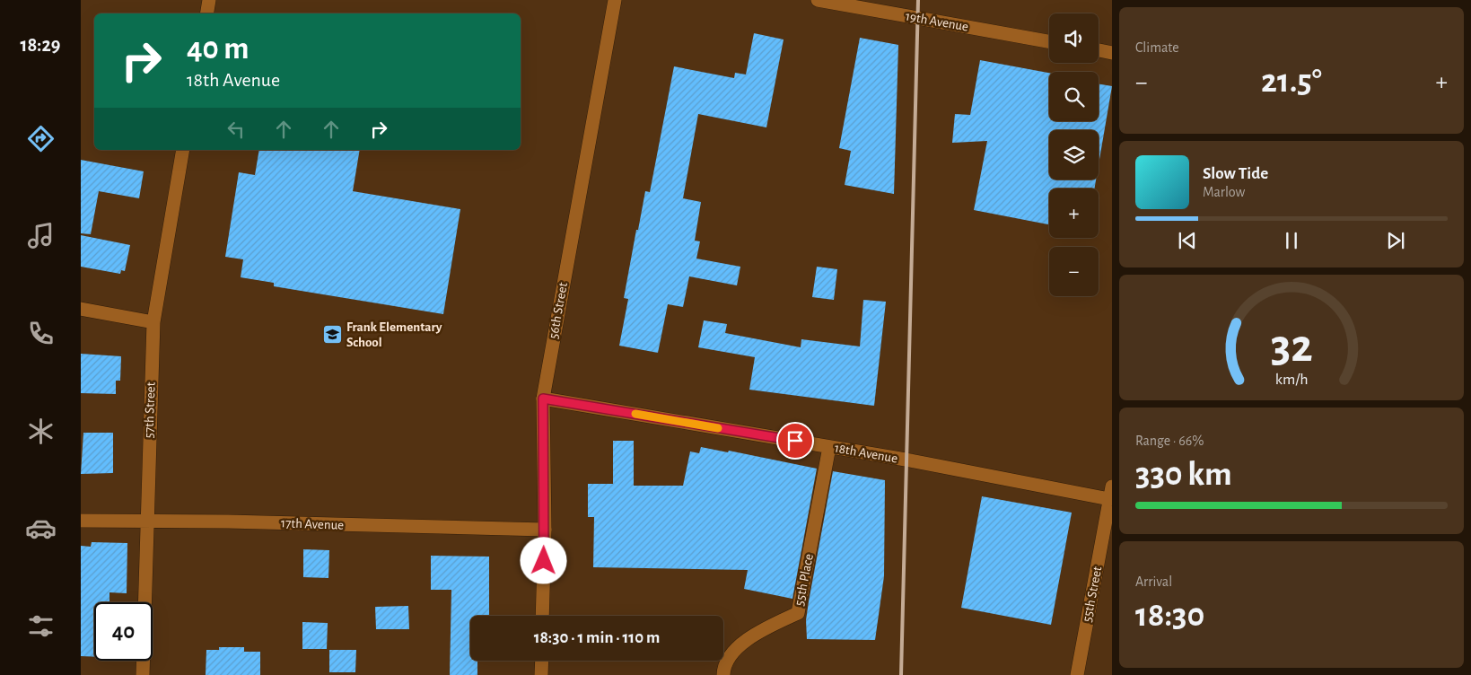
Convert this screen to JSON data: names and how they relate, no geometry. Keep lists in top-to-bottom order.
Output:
{
  "streets": {
    "street": [
      "19th Avenue",
      "56th Street",
      "57th Street",
      "18th Avenue",
      "17th Avenue",
      "55th Place",
      "55th Street"
    ]
  },
  "crossings": [
    ["56th Street", "18th Avenue"],
    ["56th Street", "17th Avenue"],
    ["57th Street", "17th Avenue"],
    ["18th Avenue", "55th Place"],
    ["18th Avenue", "55th Street"]
  ],
  "places": {
    "school or university": ["Frank Elementary School"]
  },
  "page": {
    "tabs": "18:29",
    "tile": [
      "Climate",
      ["Range · 66%", "330 km"],
      ["Arrival", "18:30"]
    ],
    "map_buttons": ["+", "−"],
    "turn": ["40 m", "18th Avenue"],
    "heat": ["−", "21.5°", "+"],
    "song": ["Slow Tide", "Marlow"],
    "limit": "40",
    "trip": "18:30 · 1 min · 110 m",
    "gauge": ["32", "km/h"]
  }
}
